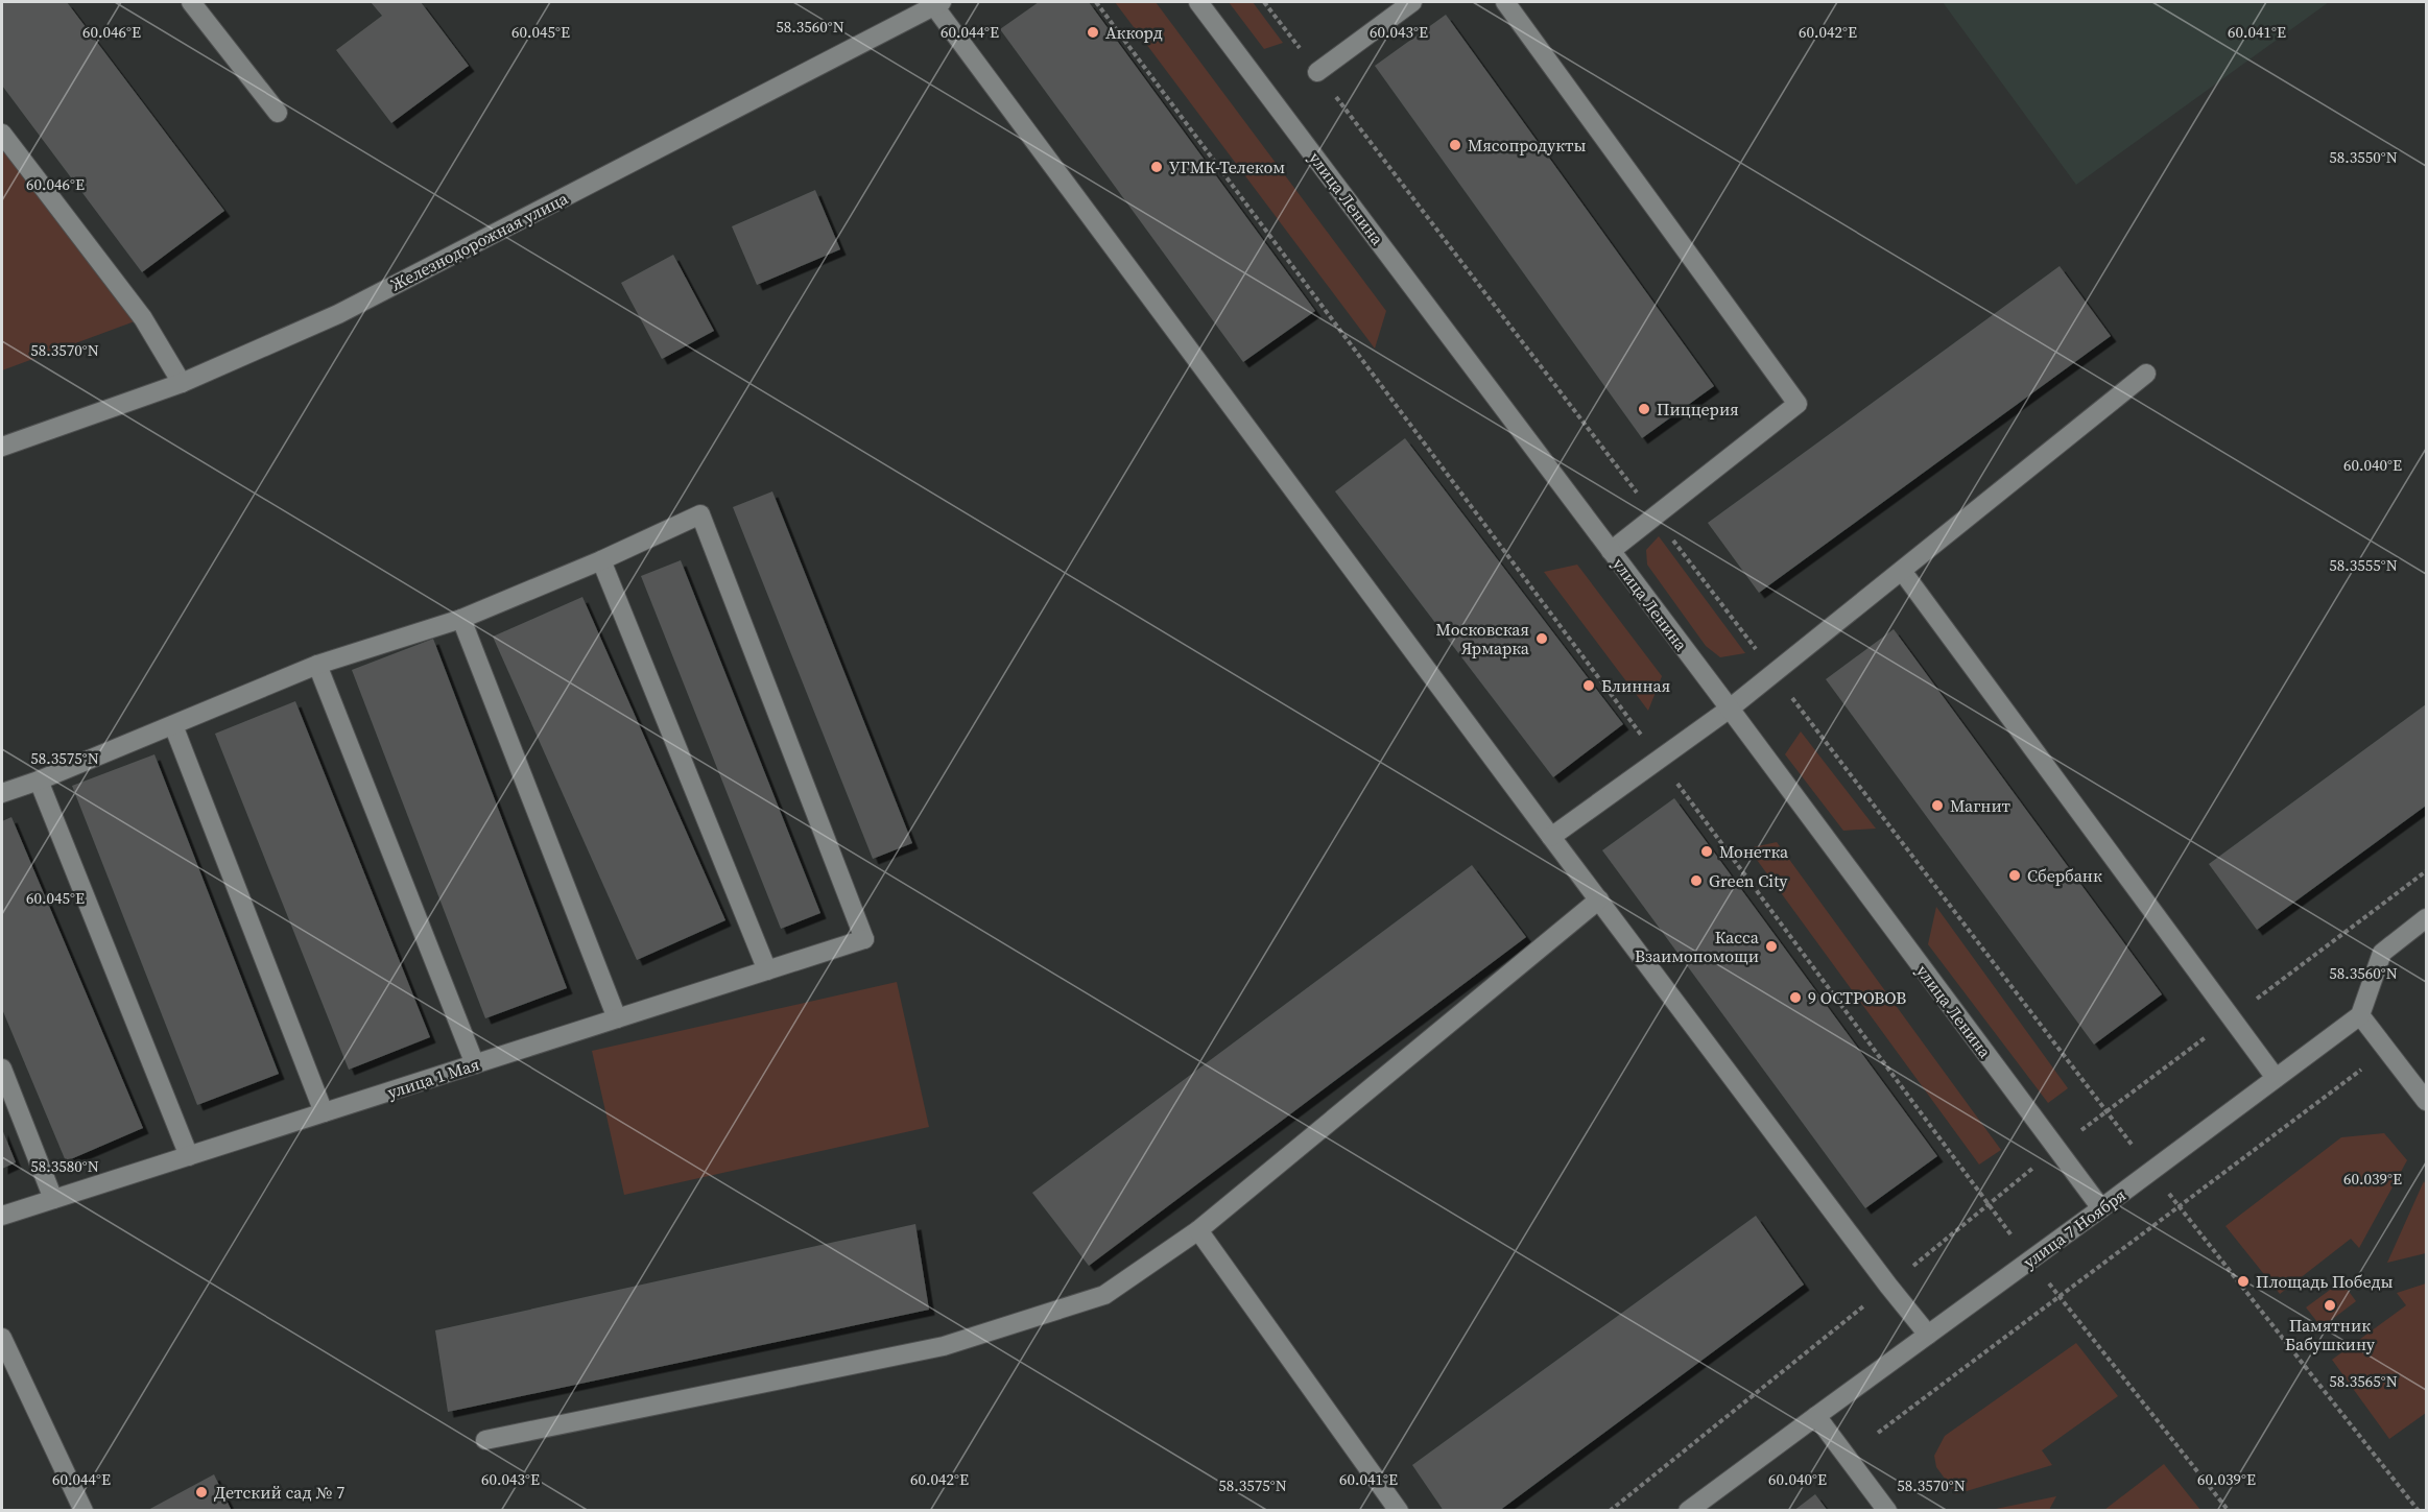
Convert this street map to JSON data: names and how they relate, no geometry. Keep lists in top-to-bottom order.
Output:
{
  "streets": {
    "main road": [
      "улица Ленина",
      "Железнодорожная улица",
      "улица 1 Мая",
      "улица 7 Ноября"
    ]
  },
  "crossings": [
    ["улица Ленина", "улица 7 Ноября"]
  ],
  "places": [
    "Аккорд",
    "Мясопродукты",
    "УГМК-Телеком",
    "Пиццерия",
    "Московская Ярмарка",
    "Блинная",
    "Магнит",
    "Монетка",
    "Сбербанк",
    "Green City",
    "Касса Взаимопомощи",
    "9 ОСТРОВОВ",
    "Площадь Победы",
    "Памятник Бабушкину",
    "Детский сад № 7"
  ],
  "coordinates": [
    "58.3560°N",
    "60.046°E",
    "60.045°E",
    "60.044°E",
    "60.043°E",
    "60.042°E",
    "60.041°E",
    "58.3550°N",
    "58.3570°N",
    "60.040°E",
    "58.3555°N",
    "58.3575°N",
    "58.3580°N",
    "60.039°E",
    "58.3565°N"
  ]
}
